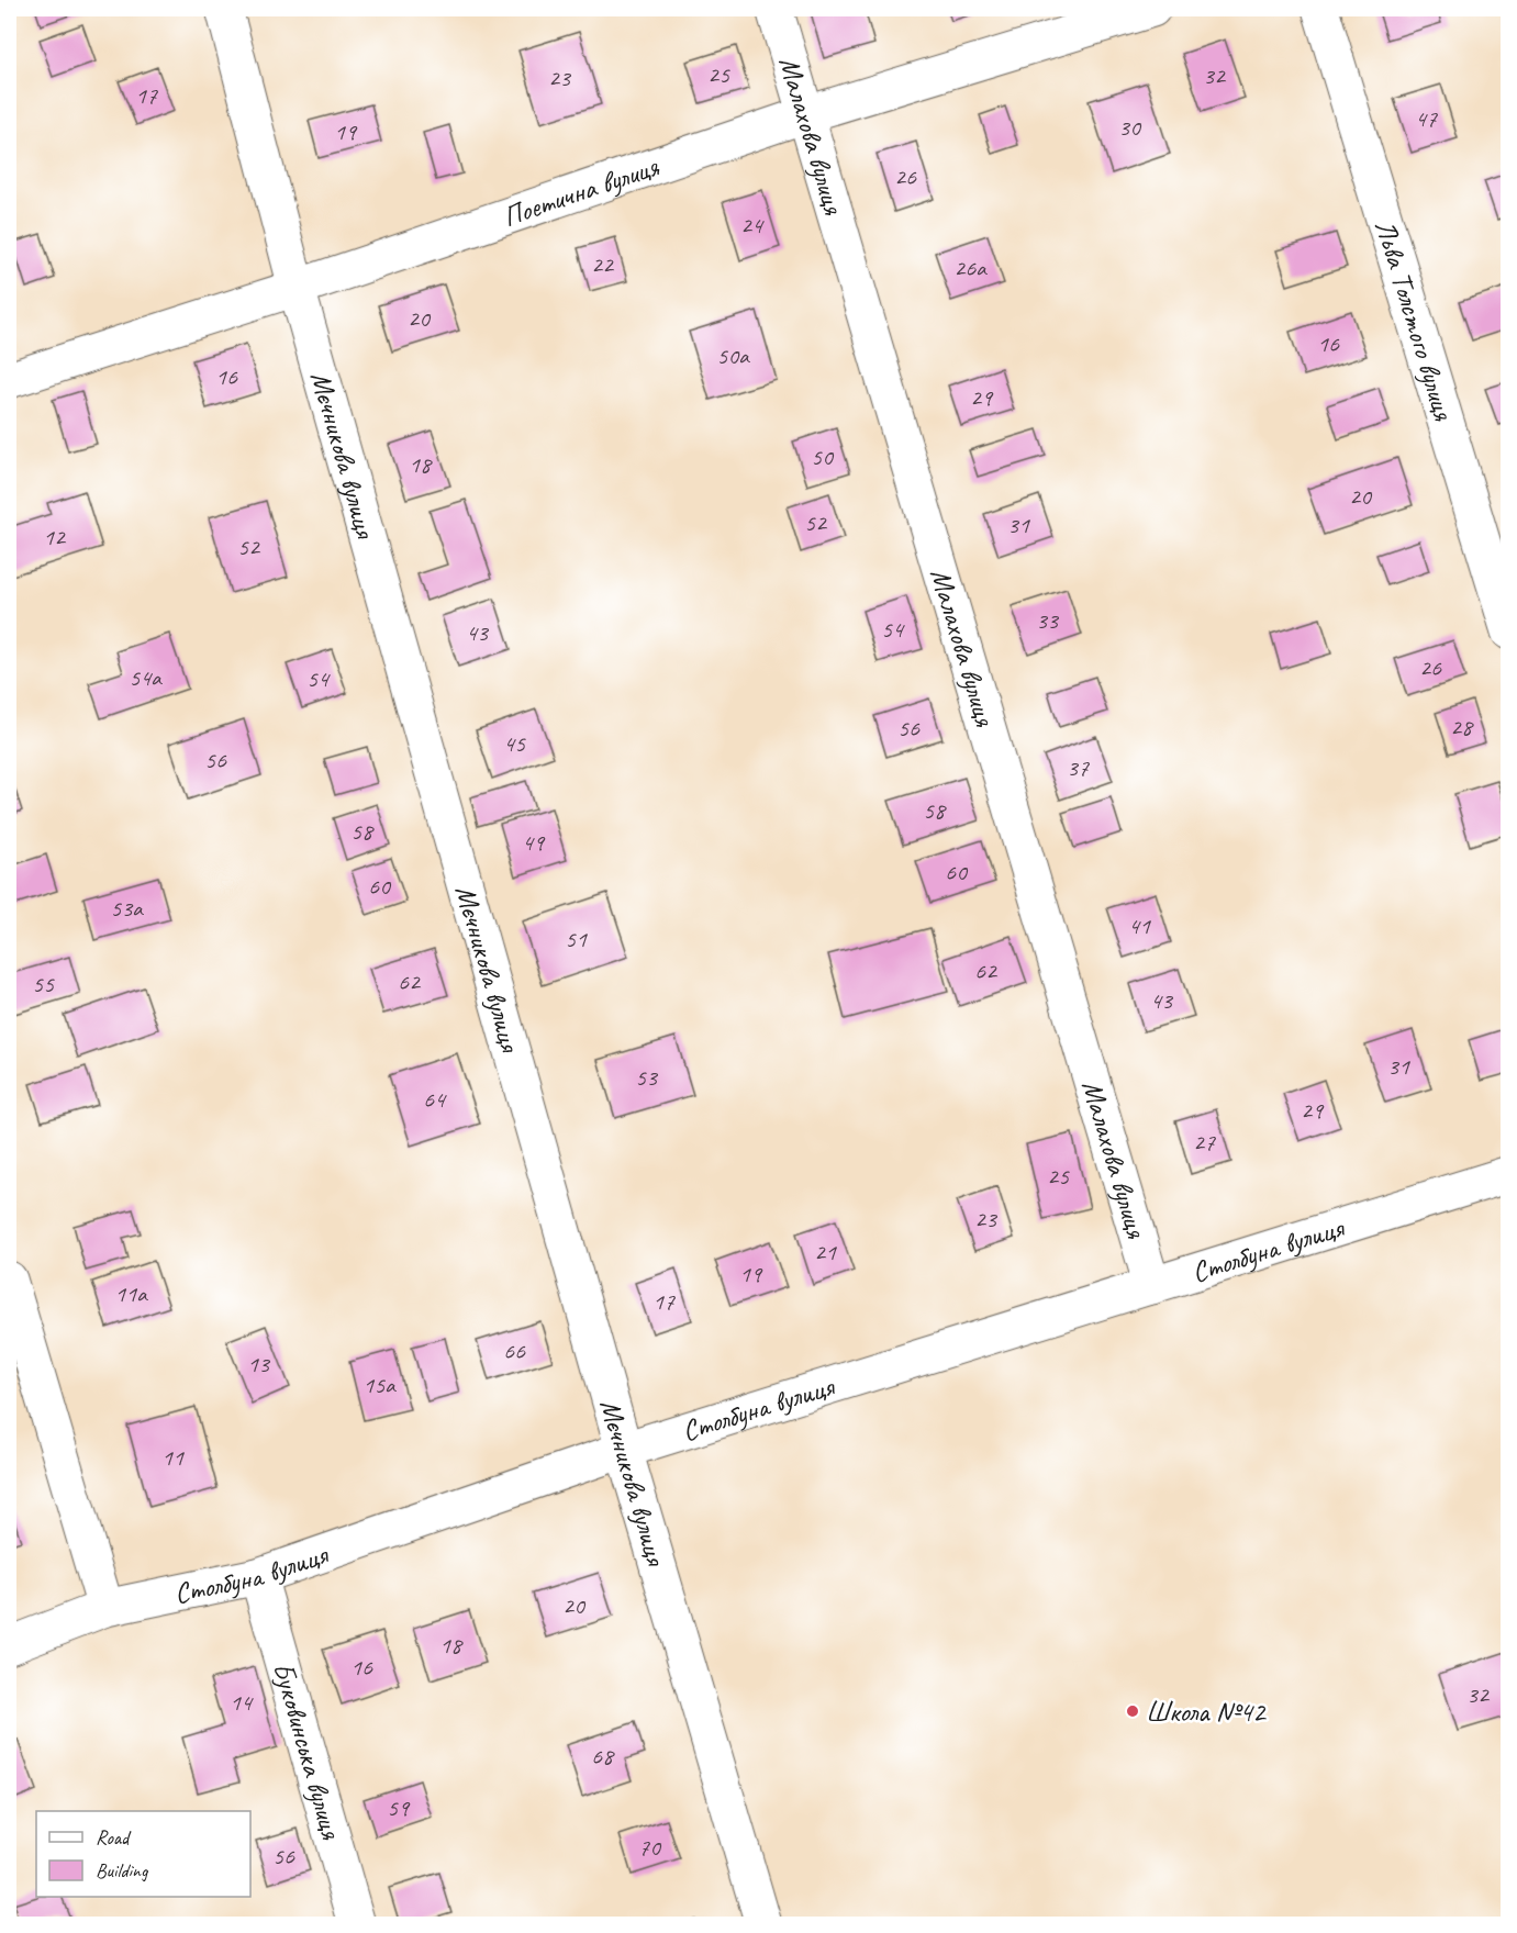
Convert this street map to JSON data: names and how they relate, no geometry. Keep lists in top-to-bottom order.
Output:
{
  "streets": {
    "street": [
      "Малахова вулиця",
      "Поетична вулиця",
      "Льва Толстого вулиця",
      "Мєчникова вулиця",
      "Столбуна вулиця",
      "Буковинська вулиця"
    ]
  },
  "crossings": [
    ["Малахова вулиця", "Поетична вулиця"],
    ["Малахова вулиця", "Столбуна вулиця"],
    ["Поетична вулиця", "Мєчникова вулиця"],
    ["Мєчникова вулиця", "Столбуна вулиця"],
    ["Столбуна вулиця", "Буковинська вулиця"]
  ],
  "places": ["Школа №42"],
  "house_numbers": [
    "25",
    "32",
    "23",
    "17",
    "47",
    "30",
    "19",
    "26",
    "24",
    "22",
    "26а",
    "20",
    "16",
    "50а",
    "16",
    "29",
    "50",
    "18",
    "20",
    "52",
    "31",
    "12",
    "52",
    "33",
    "54",
    "43",
    "26",
    "54а",
    "54",
    "28",
    "56",
    "45",
    "56",
    "37",
    "58",
    "58",
    "49",
    "60",
    "60",
    "53а",
    "41",
    "51",
    "62",
    "62",
    "55",
    "43",
    "31",
    "53",
    "64",
    "29",
    "27",
    "25",
    "23",
    "21",
    "19",
    "11а",
    "17",
    "66",
    "13",
    "15а",
    "11",
    "20",
    "18",
    "16",
    "32",
    "14",
    "68",
    "59",
    "70",
    "56"
  ],
  "legend": ["Road", "Building"]
}
